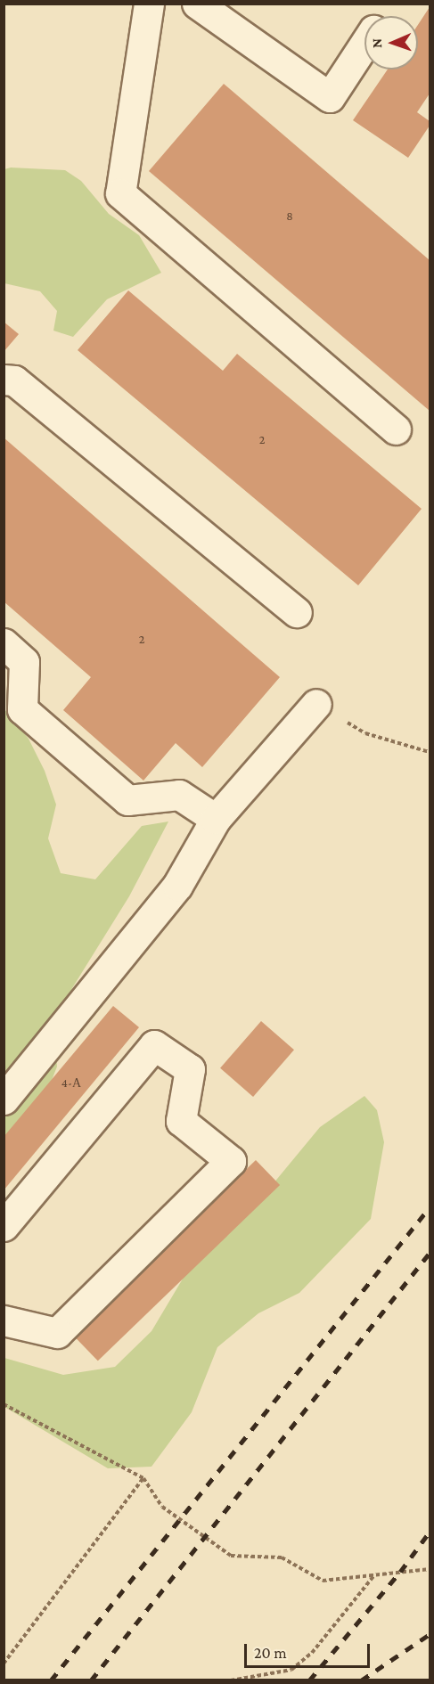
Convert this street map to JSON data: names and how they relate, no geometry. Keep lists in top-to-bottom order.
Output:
{
  "house_numbers": [
    "8",
    "2",
    "2",
    "4-А"
  ],
  "scale_bar": "20 m",
  "north": "left"
}
